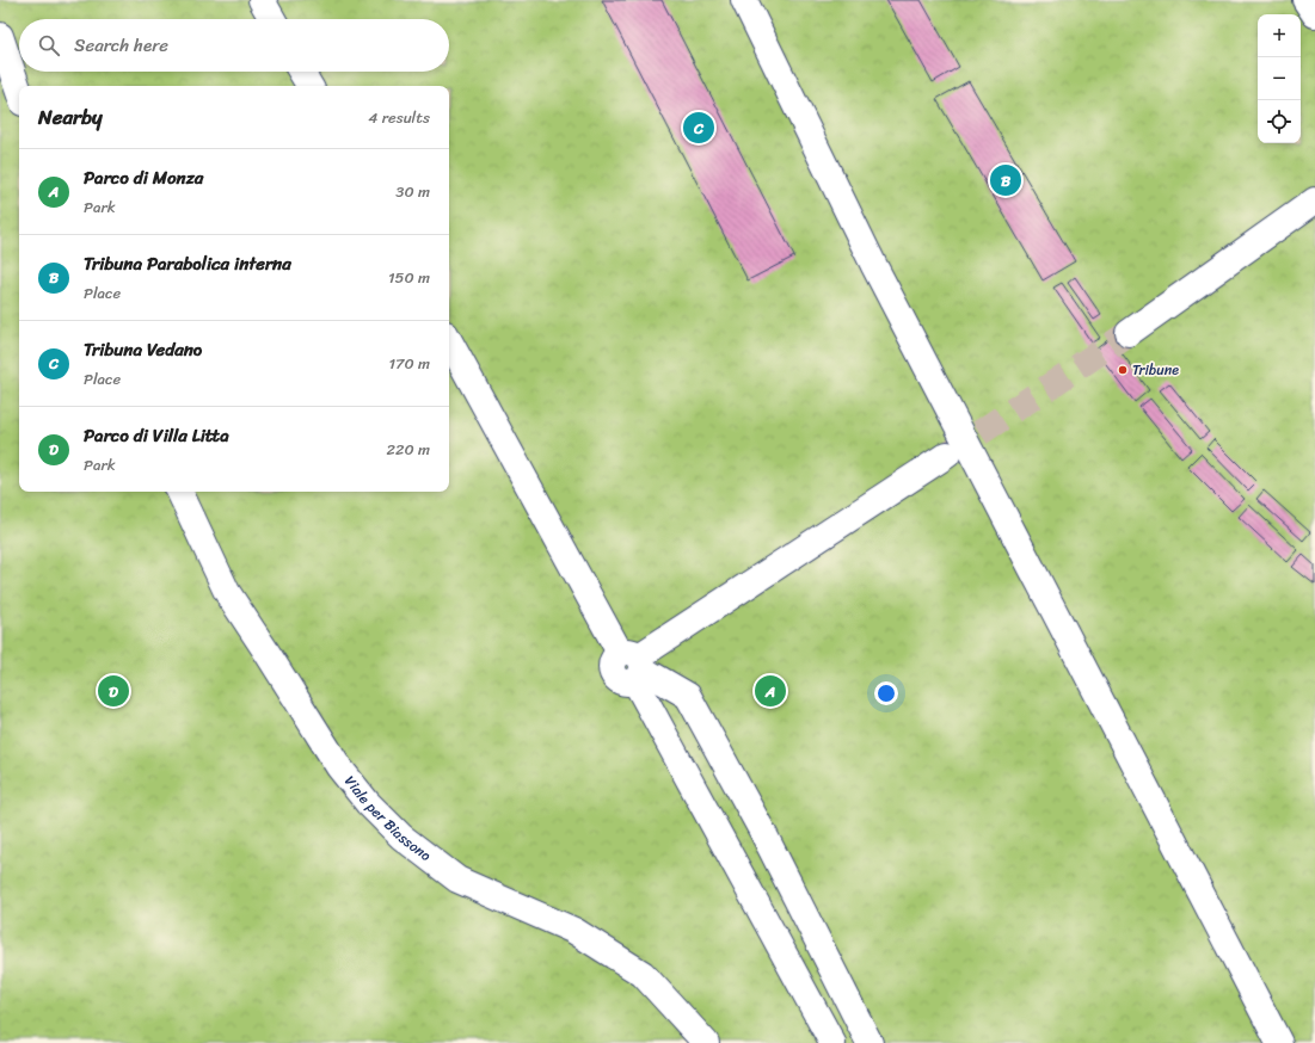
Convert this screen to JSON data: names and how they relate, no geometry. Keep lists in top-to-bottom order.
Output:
{
  "streets": {
    "lane": ["Viale per Biassono"]
  },
  "places": ["Tribune"],
  "page": {
    "map_buttons": ["+", "−"],
    "search": "Search here",
    "heading": ["Nearby", "4 results"],
    "pins": [
      "C",
      "B",
      "A",
      "D"
    ],
    "list": [
      {
        "mark": "A",
        "name": "Parco di Monza",
        "note": "Park",
        "value": "30 m"
      },
      {
        "mark": "B",
        "name": "Tribuna Parabolica interna",
        "note": "Place",
        "value": "150 m"
      },
      {
        "mark": "C",
        "name": "Tribuna Vedano",
        "note": "Place",
        "value": "170 m"
      },
      {
        "mark": "D",
        "name": "Parco di Villa Litta",
        "note": "Park",
        "value": "220 m"
      }
    ]
  }
}
